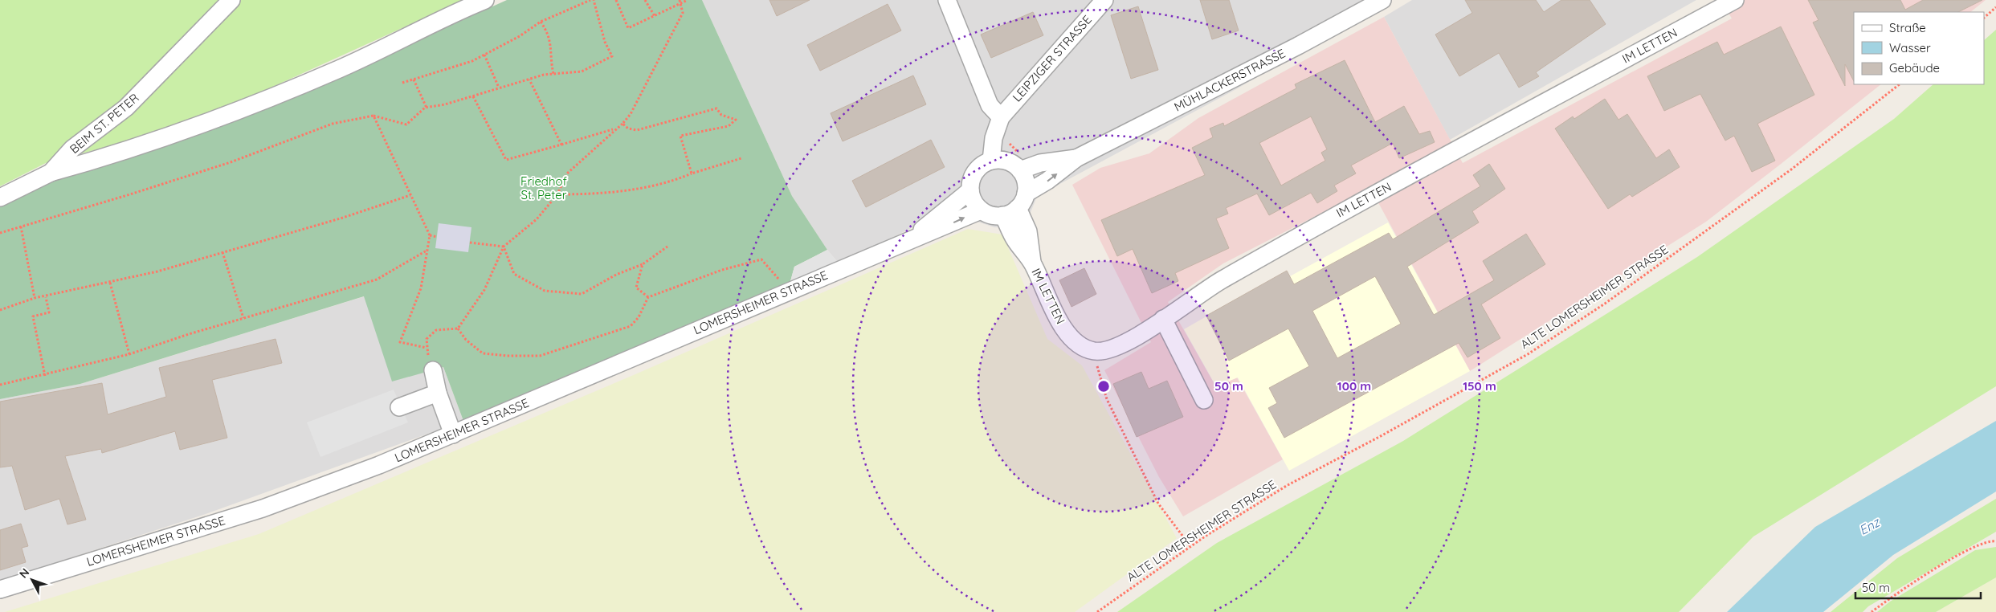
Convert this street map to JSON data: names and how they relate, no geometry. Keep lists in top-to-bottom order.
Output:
{
  "streets": {
    "street": [
      "IM LETTEN",
      "LEIPZIGER STRASSE",
      "MÜHLACKERSTRASSE",
      "BEIM ST. PETER",
      "LOMERSHEIMER STRASSE"
    ],
    "path": ["ALTE LOMERSHEIMER STRASSE"]
  },
  "crossings": [
    ["IM LETTEN", "MÜHLACKERSTRASSE"],
    ["IM LETTEN", "LOMERSHEIMER STRASSE"],
    ["MÜHLACKERSTRASSE", "LOMERSHEIMER STRASSE"]
  ],
  "water": ["Enz"],
  "parks": ["Friedhof St. Peter"],
  "legend": ["Straße", "Wasser", "Gebäude"],
  "scale_bar": "50 m",
  "north": "top left",
  "rings": ["50 m", "100 m", "150 m"]
}
